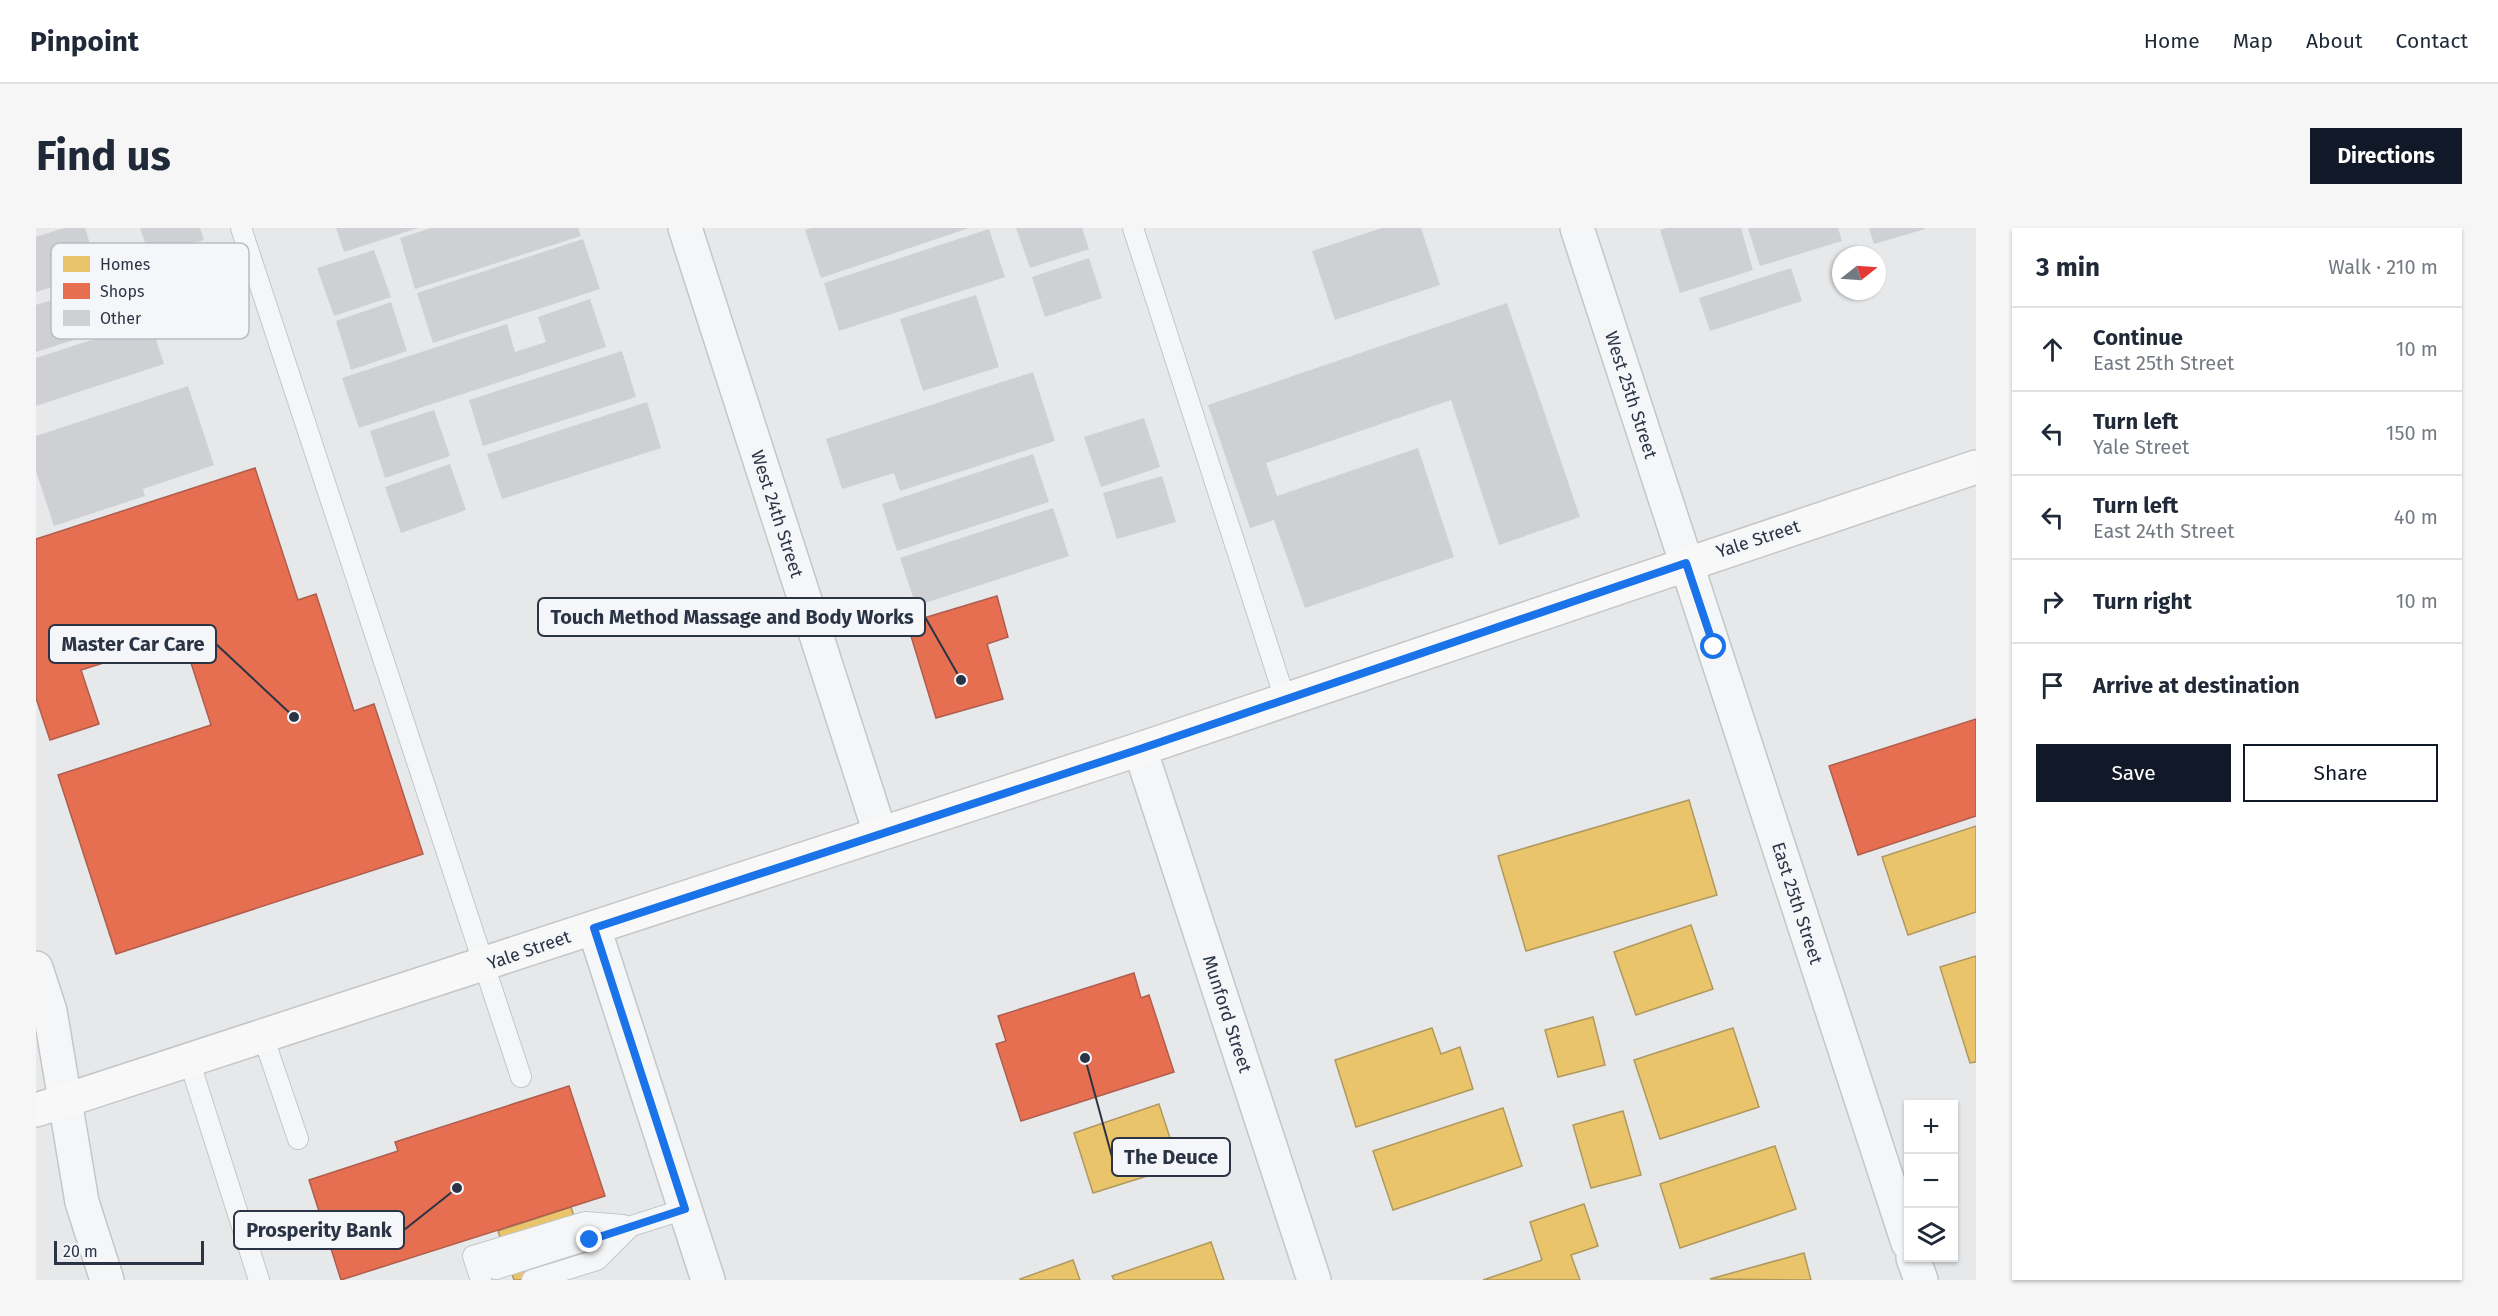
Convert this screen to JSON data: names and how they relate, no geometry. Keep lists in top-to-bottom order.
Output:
{
  "streets": {
    "main road": ["Yale Street"],
    "street": [
      "West 25th Street",
      "West 24th Street",
      "East 25th Street",
      "Munford Street"
    ]
  },
  "crossings": [
    ["West 25th Street", "Yale Street"],
    ["West 25th Street", "East 25th Street"],
    ["West 24th Street", "Yale Street"],
    ["Yale Street", "East 25th Street"],
    ["Yale Street", "Munford Street"]
  ],
  "places": [
    "Touch Method Massage and Body Works",
    "Master Car Care",
    "The Deuce",
    "Prosperity Bank"
  ],
  "legend": ["Homes", "Shops", "Other"],
  "scale_bar": "20 m",
  "north": "right",
  "page": {
    "header": "Pinpoint",
    "nav": [
      "Home",
      "Map",
      "About",
      "Contact"
    ],
    "buttons": [
      "Directions",
      ["Save", "Share"]
    ],
    "title": "Find us",
    "heading": ["3 min", "Walk · 210 m"],
    "list": [
      ["Continue", "East 25th Street", "10 m"],
      ["Turn left", "Yale Street", "150 m"],
      ["Turn left", "East 24th Street", "40 m"],
      ["Turn right", "10 m"],
      "Arrive at destination"
    ],
    "map_buttons": ["+", "−"],
    "scale": "20 m"
  }
}
